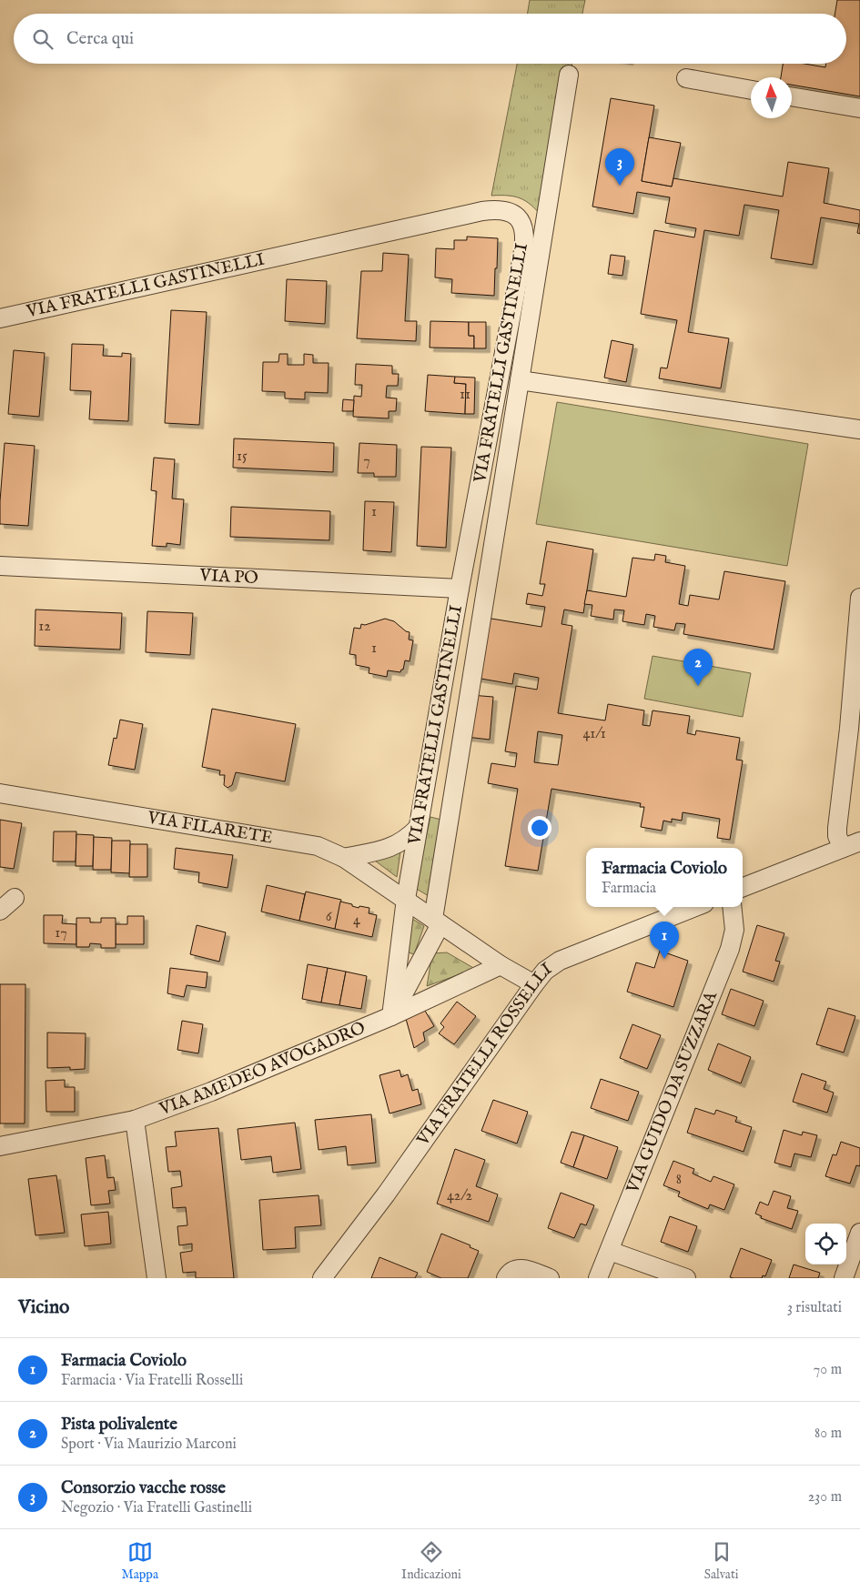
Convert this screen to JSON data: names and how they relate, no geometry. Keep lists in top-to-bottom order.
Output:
{
  "streets": {
    "street": [
      "VIA FRATELLI GASTINELLI",
      "VIA PO",
      "VIA FILARETE",
      "VIA FRATELLI ROSSELLI",
      "VIA AMEDEO AVOGADRO",
      "VIA GUIDO DA SUZZARA"
    ]
  },
  "crossings": [
    ["VIA FRATELLI GASTINELLI", "VIA PO"],
    ["VIA FRATELLI GASTINELLI", "VIA FILARETE"],
    ["VIA FRATELLI GASTINELLI", "VIA AMEDEO AVOGADRO"]
  ],
  "house_numbers": [
    "11",
    "15",
    "7",
    "1",
    "12",
    "1",
    "41/1",
    "6",
    "4",
    "17",
    "8",
    "42/2"
  ],
  "north": "top",
  "page": {
    "search": "Cerca qui",
    "pins": ["3", "2", "1"],
    "popup": ["Farmacia Coviolo", "Farmacia"],
    "heading": ["Vicino", "3 risultati"],
    "list": [
      {
        "mark": "1",
        "name": "Farmacia Coviolo",
        "note": "Farmacia · Via Fratelli Rosselli",
        "value": "70 m"
      },
      {
        "mark": "2",
        "name": "Pista polivalente",
        "note": "Sport · Via Maurizio Marconi",
        "value": "80 m"
      },
      {
        "mark": "3",
        "name": "Consorzio vacche rosse",
        "note": "Negozio · Via Fratelli Gastinelli",
        "value": "230 m"
      }
    ],
    "nav": ["Mappa", "Indicazioni", "Salvati"]
  }
}
